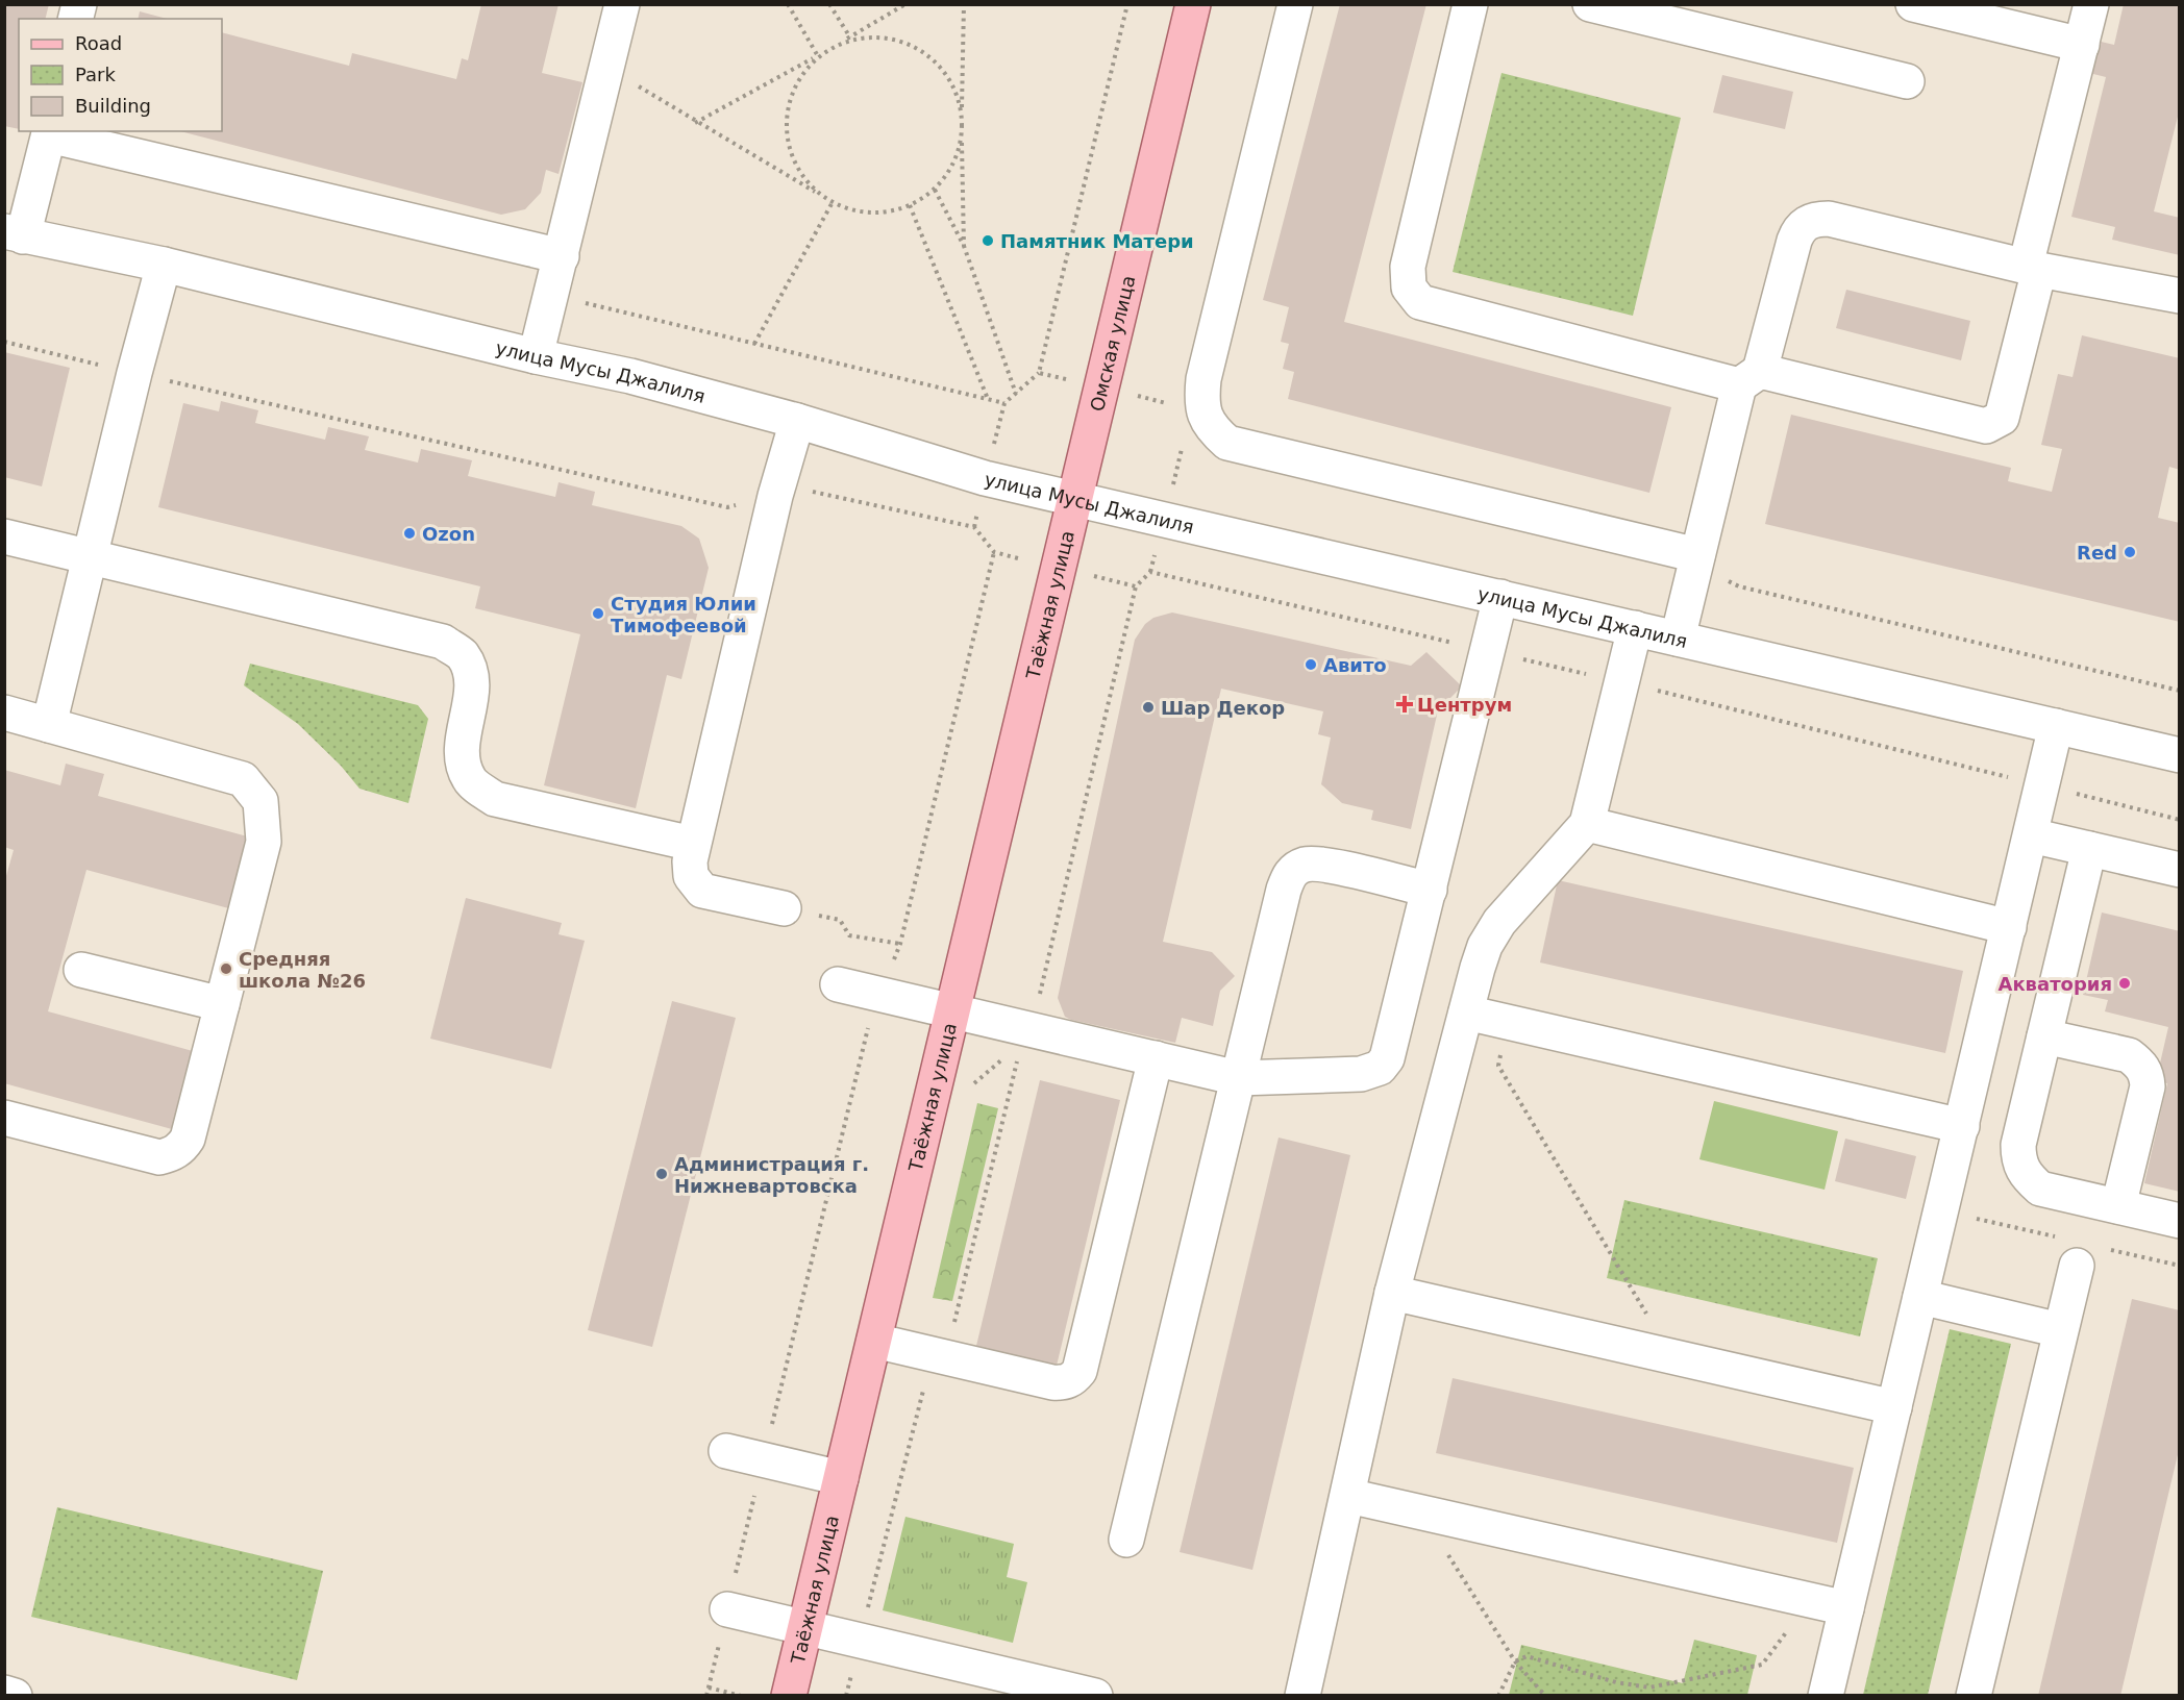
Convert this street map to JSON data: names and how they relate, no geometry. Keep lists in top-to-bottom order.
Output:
{
  "streets": {
    "main road": ["Омская улица", "Таёжная улица"],
    "street": ["улица Мусы Джалиля"]
  },
  "crossings": [
    ["Омская улица", "улица Мусы Джалиля"],
    ["Омская улица", "Таёжная улица"],
    ["улица Мусы Джалиля", "Таёжная улица"]
  ],
  "places": {
    "other": [
      "Памятник Матери",
      "Ozon",
      "Red",
      "Студия Юлии Тимофеевой",
      "Авито",
      "Шар Декор",
      "Средняя школа №26",
      "Акватория",
      "Администрация г. Нижневартовска"
    ],
    "health": ["Центрум"]
  },
  "legend": ["Road", "Park", "Building"]
}
